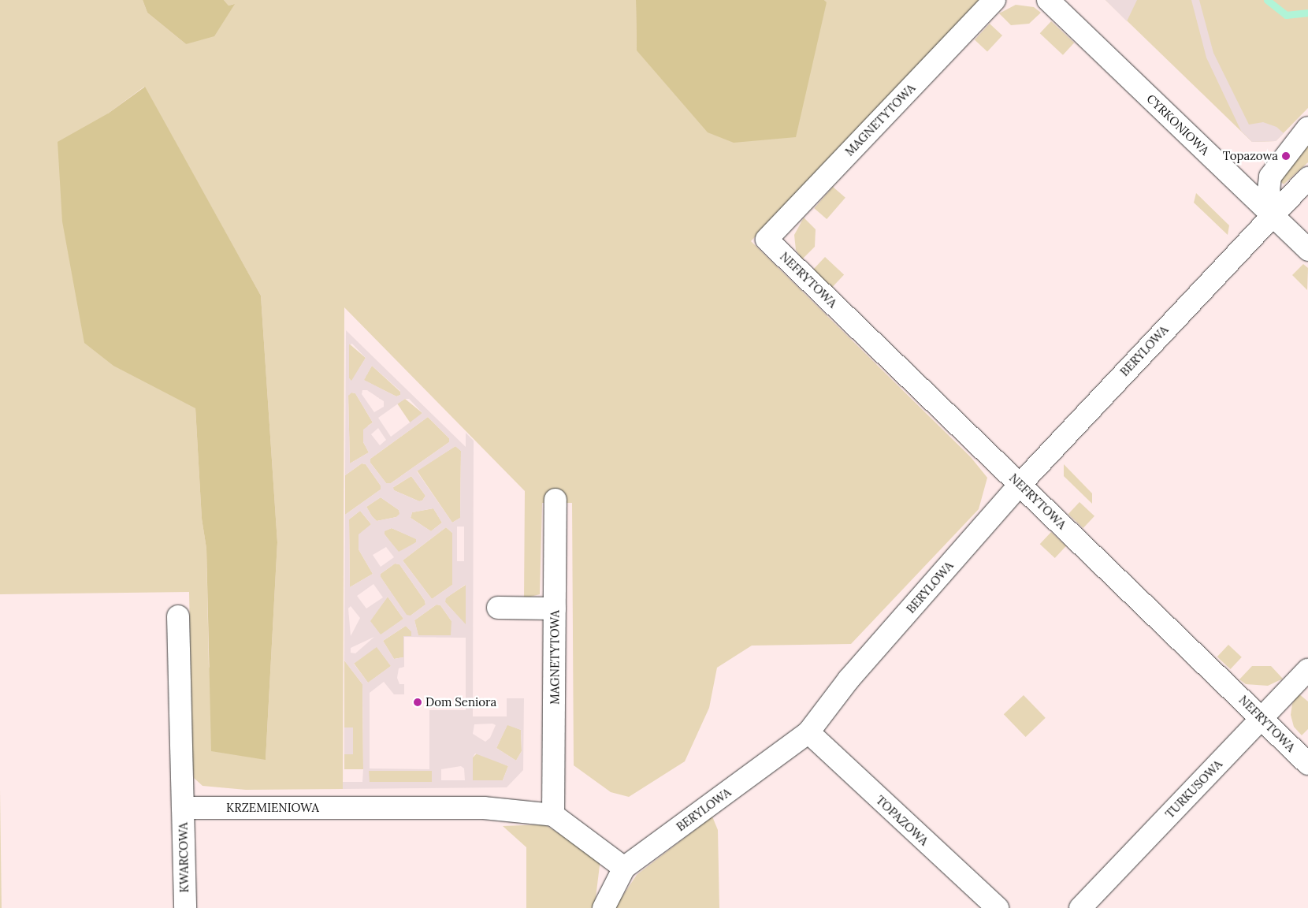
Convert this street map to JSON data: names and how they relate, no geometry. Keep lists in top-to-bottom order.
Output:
{
  "streets": {
    "street": [
      "MAGNETYTOWA",
      "CYRKONIOWA",
      "NEFRYTOWA",
      "BERYLOWA",
      "TURKUSOWA",
      "KRZEMIENIOWA",
      "TOPAZOWA",
      "KWARCOWA"
    ]
  },
  "crossings": [
    ["MAGNETYTOWA", "NEFRYTOWA"],
    ["MAGNETYTOWA", "KRZEMIENIOWA"],
    ["CYRKONIOWA", "BERYLOWA"],
    ["NEFRYTOWA", "BERYLOWA"],
    ["NEFRYTOWA", "TURKUSOWA"],
    ["BERYLOWA", "TOPAZOWA"],
    ["KRZEMIENIOWA", "KWARCOWA"]
  ],
  "places": ["Topazowa", "Dom Seniora"]
}
